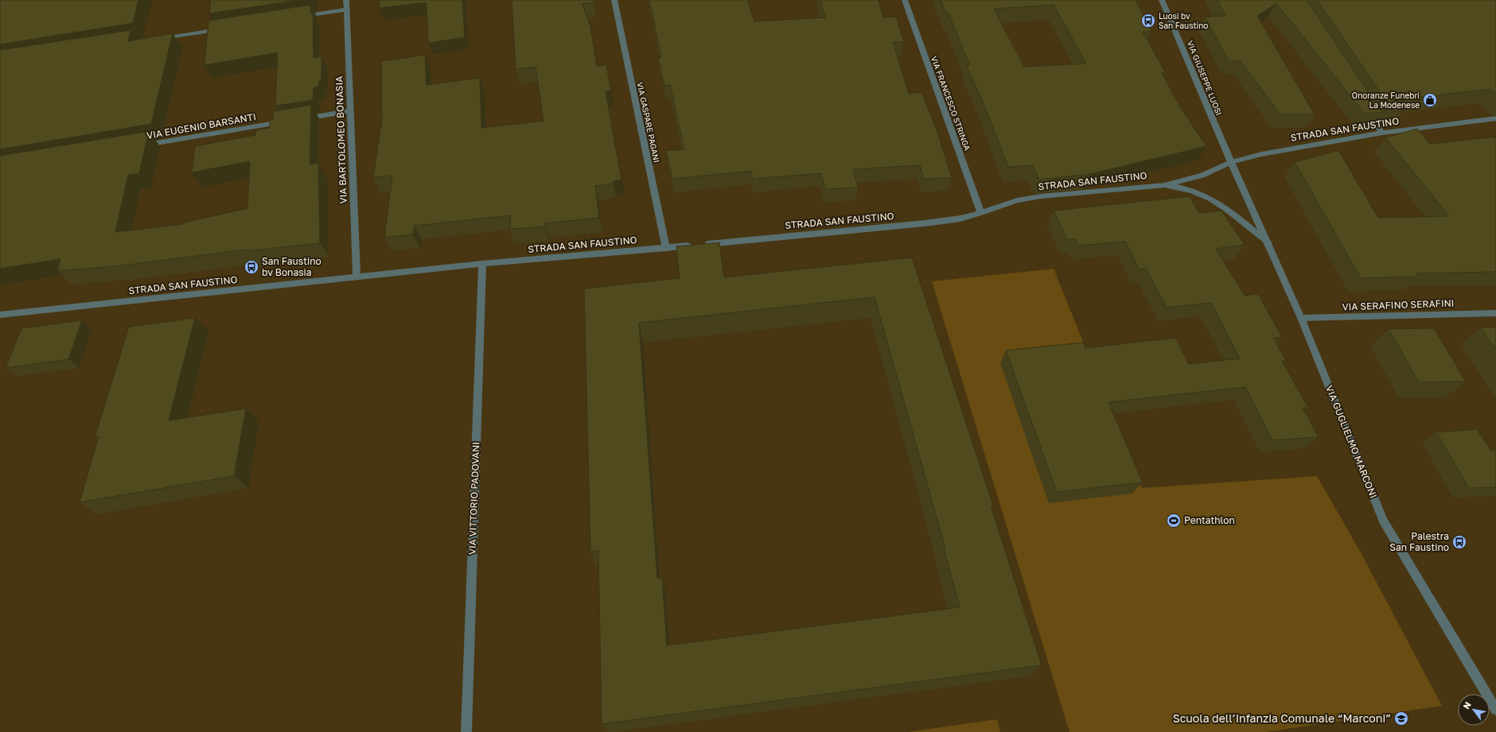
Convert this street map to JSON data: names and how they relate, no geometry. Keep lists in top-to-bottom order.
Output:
{
  "streets": {
    "street": [
      "VIA GIUSEPPE LUOSI",
      "VIA FRANCESCO STRINGA",
      "VIA GASPARE PAGANI",
      "VIA EUGENIO BARSANTI",
      "STRADA SAN FAUSTINO",
      "VIA BARTOLOMEO BONASIA",
      "VIA SERAFINO SERAFINI",
      "VIA GUGLIELMO MARCONI",
      "VIA VITTORIO PADOVANI"
    ]
  },
  "crossings": [
    ["VIA GIUSEPPE LUOSI", "STRADA SAN FAUSTINO"],
    ["VIA GIUSEPPE LUOSI", "VIA GUGLIELMO MARCONI"],
    ["VIA FRANCESCO STRINGA", "STRADA SAN FAUSTINO"],
    ["VIA GASPARE PAGANI", "STRADA SAN FAUSTINO"],
    ["STRADA SAN FAUSTINO", "VIA BARTOLOMEO BONASIA"],
    ["STRADA SAN FAUSTINO", "VIA GUGLIELMO MARCONI"],
    ["STRADA SAN FAUSTINO", "VIA VITTORIO PADOVANI"],
    ["VIA SERAFINO SERAFINI", "VIA GUGLIELMO MARCONI"]
  ],
  "places": {
    "bus stop": ["Luosi bv San Faustino", "San Faustino bv Bonasia", "Palestra San Faustino"],
    "shop": ["Onoranze Funebri La Modenese"],
    "sports": ["Pentathlon"],
    "school or university": ["Scuola dell’Infanzia Comunale “Marconi”"]
  },
  "north": "top left"
}
